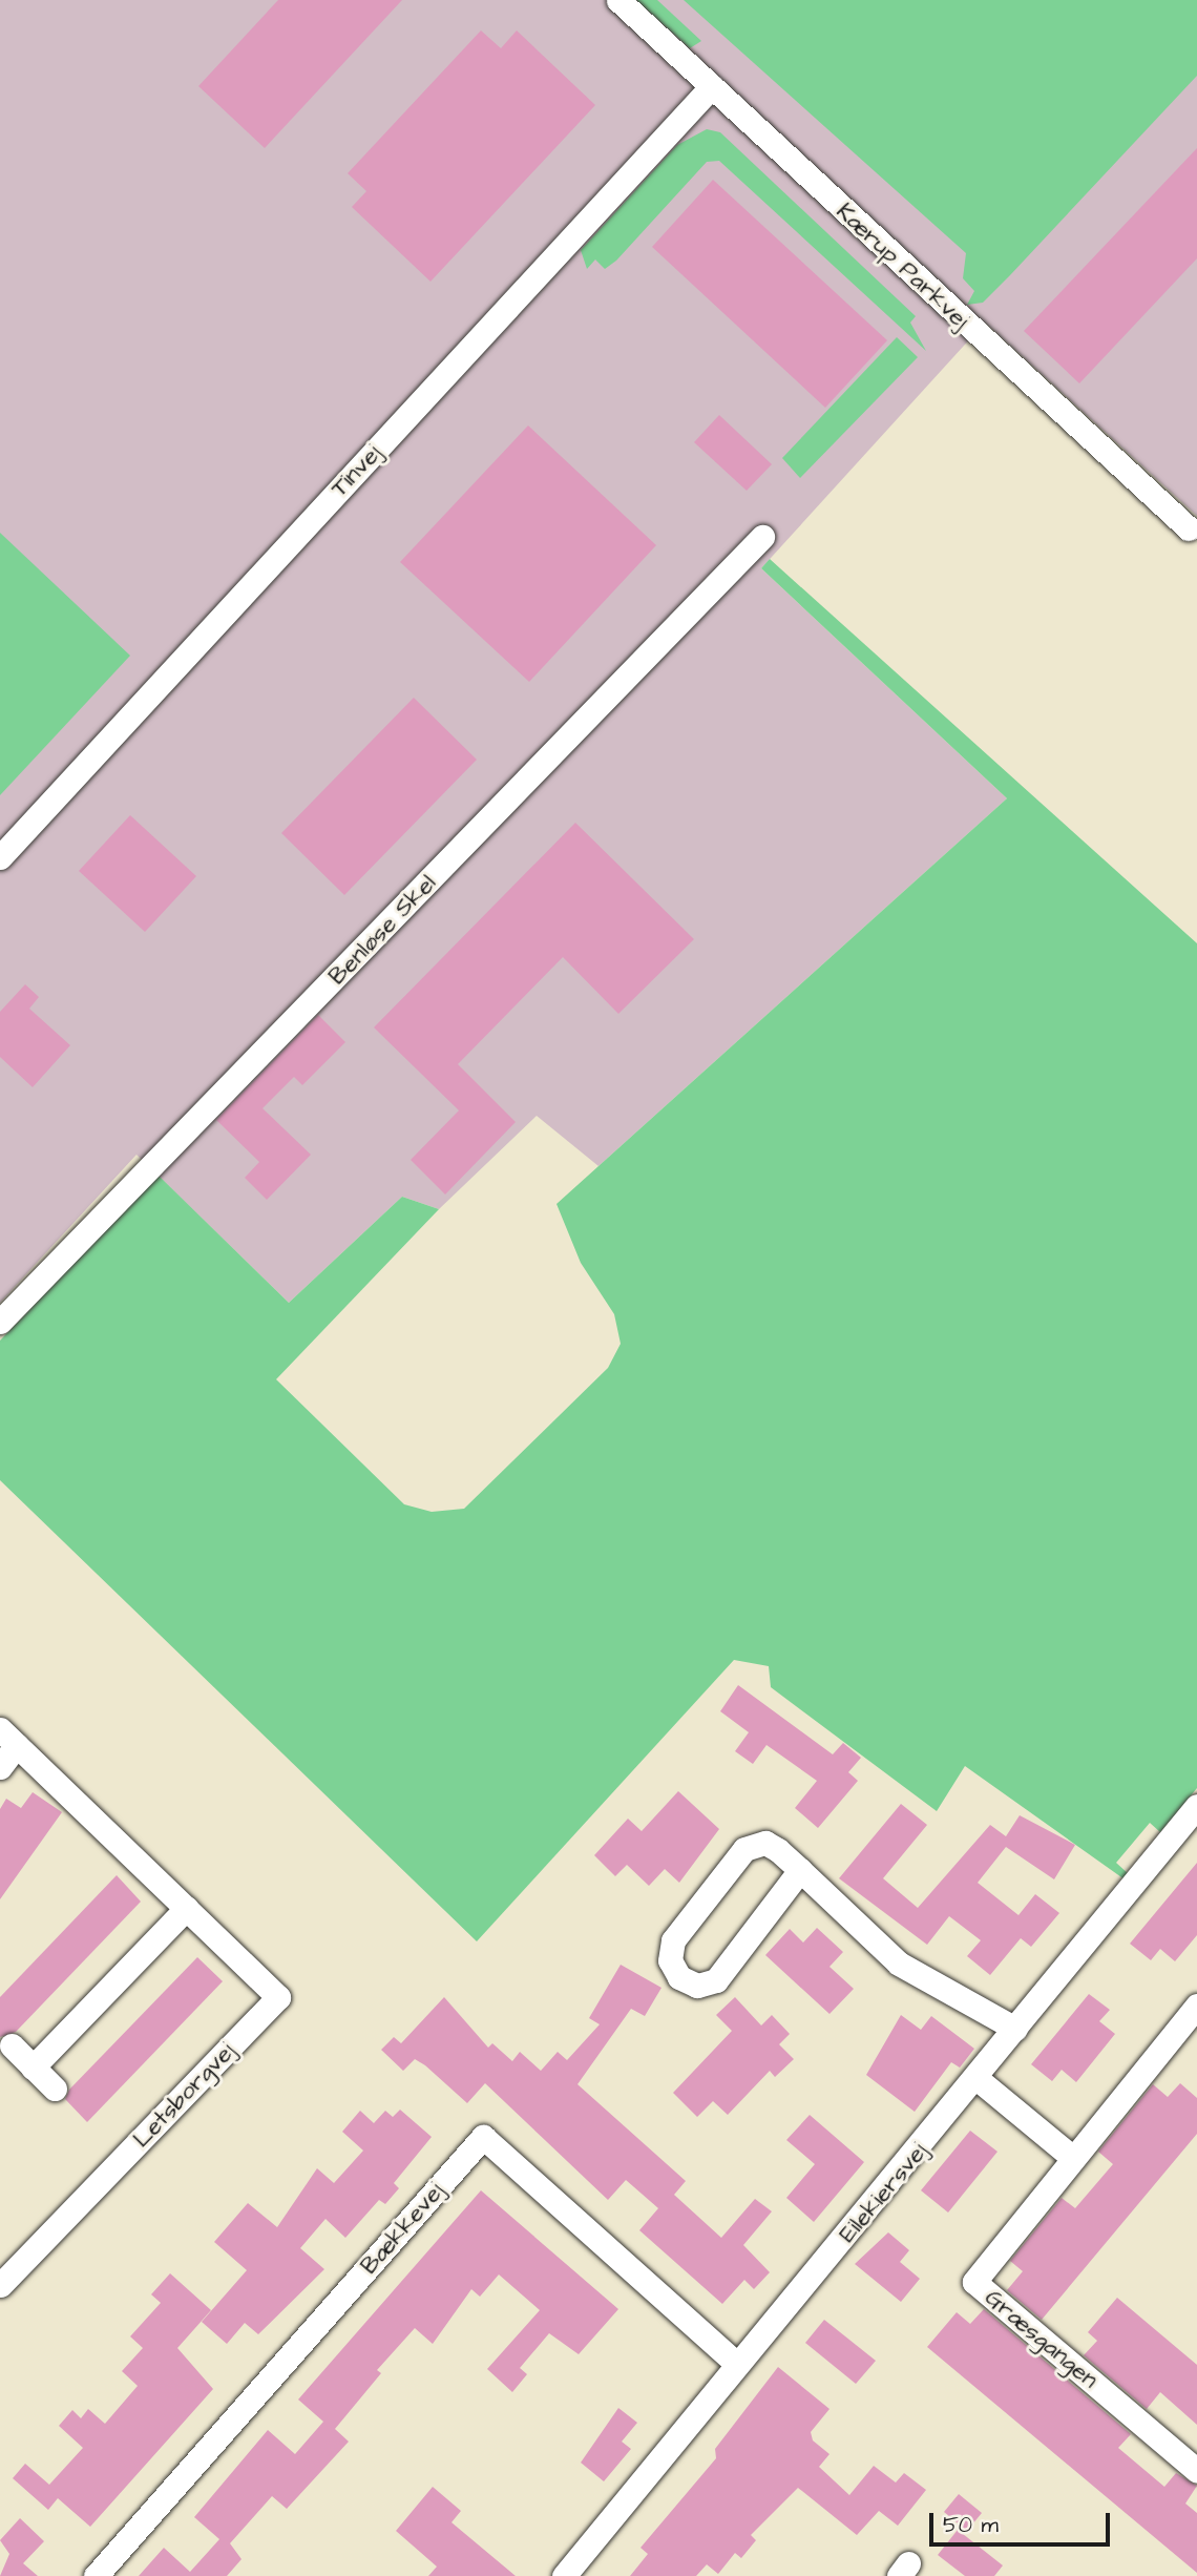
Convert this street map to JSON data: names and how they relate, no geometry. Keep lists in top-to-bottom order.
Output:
{
  "streets": {
    "street": [
      "Kærup Parkvej",
      "Tinvej",
      "Benløse Skel",
      "Letsborgvej",
      "Eilekiersvej",
      "Bækkevej",
      "Græsgangen"
    ]
  },
  "crossings": [
    ["Kærup Parkvej", "Tinvej"],
    ["Eilekiersvej", "Bækkevej"]
  ],
  "scale_bar": "50 m"
}
